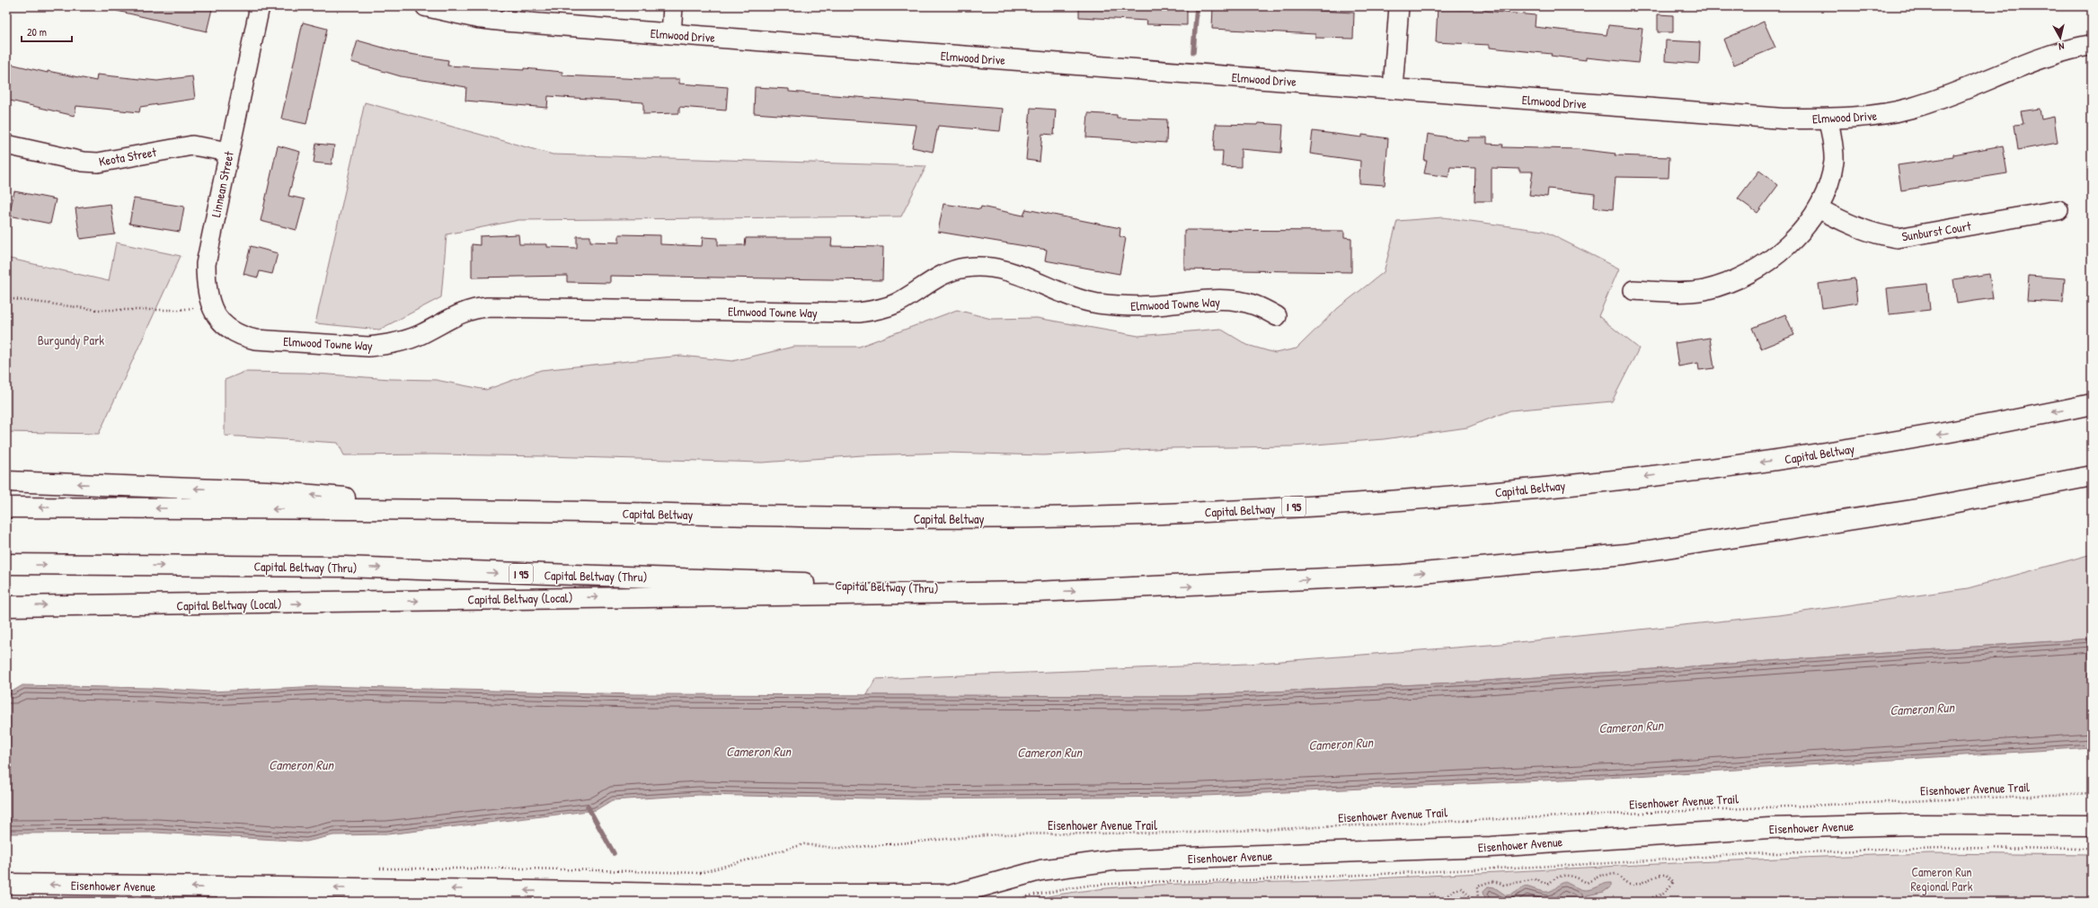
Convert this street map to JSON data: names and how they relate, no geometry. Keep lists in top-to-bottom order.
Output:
{
  "streets": {
    "main road": [
      "Elmwood Drive",
      "Capital Beltway",
      "I 95",
      "Capital Beltway (Thru)",
      "Capital Beltway (Local)",
      "Eisenhower Avenue"
    ],
    "street": [
      "Keota Street",
      "Linnean Street",
      "Sunburst Court",
      "Elmwood Towne Way"
    ],
    "path": ["Eisenhower Avenue Trail"]
  },
  "crossings": [
    ["Keota Street", "Linnean Street"],
    ["Linnean Street", "Elmwood Towne Way"],
    ["Capital Beltway", "I 95"],
    ["I 95", "Capital Beltway (Thru)"],
    ["I 95", "Capital Beltway (Local)"],
    ["Capital Beltway (Thru)", "Capital Beltway (Local)"]
  ],
  "one_way": ["Eisenhower Avenue"],
  "water": ["Cameron Run"],
  "parks": ["Burgundy Park", "Cameron Run Regional Park"],
  "scale_bar": "20 m",
  "north": "bottom"
}
